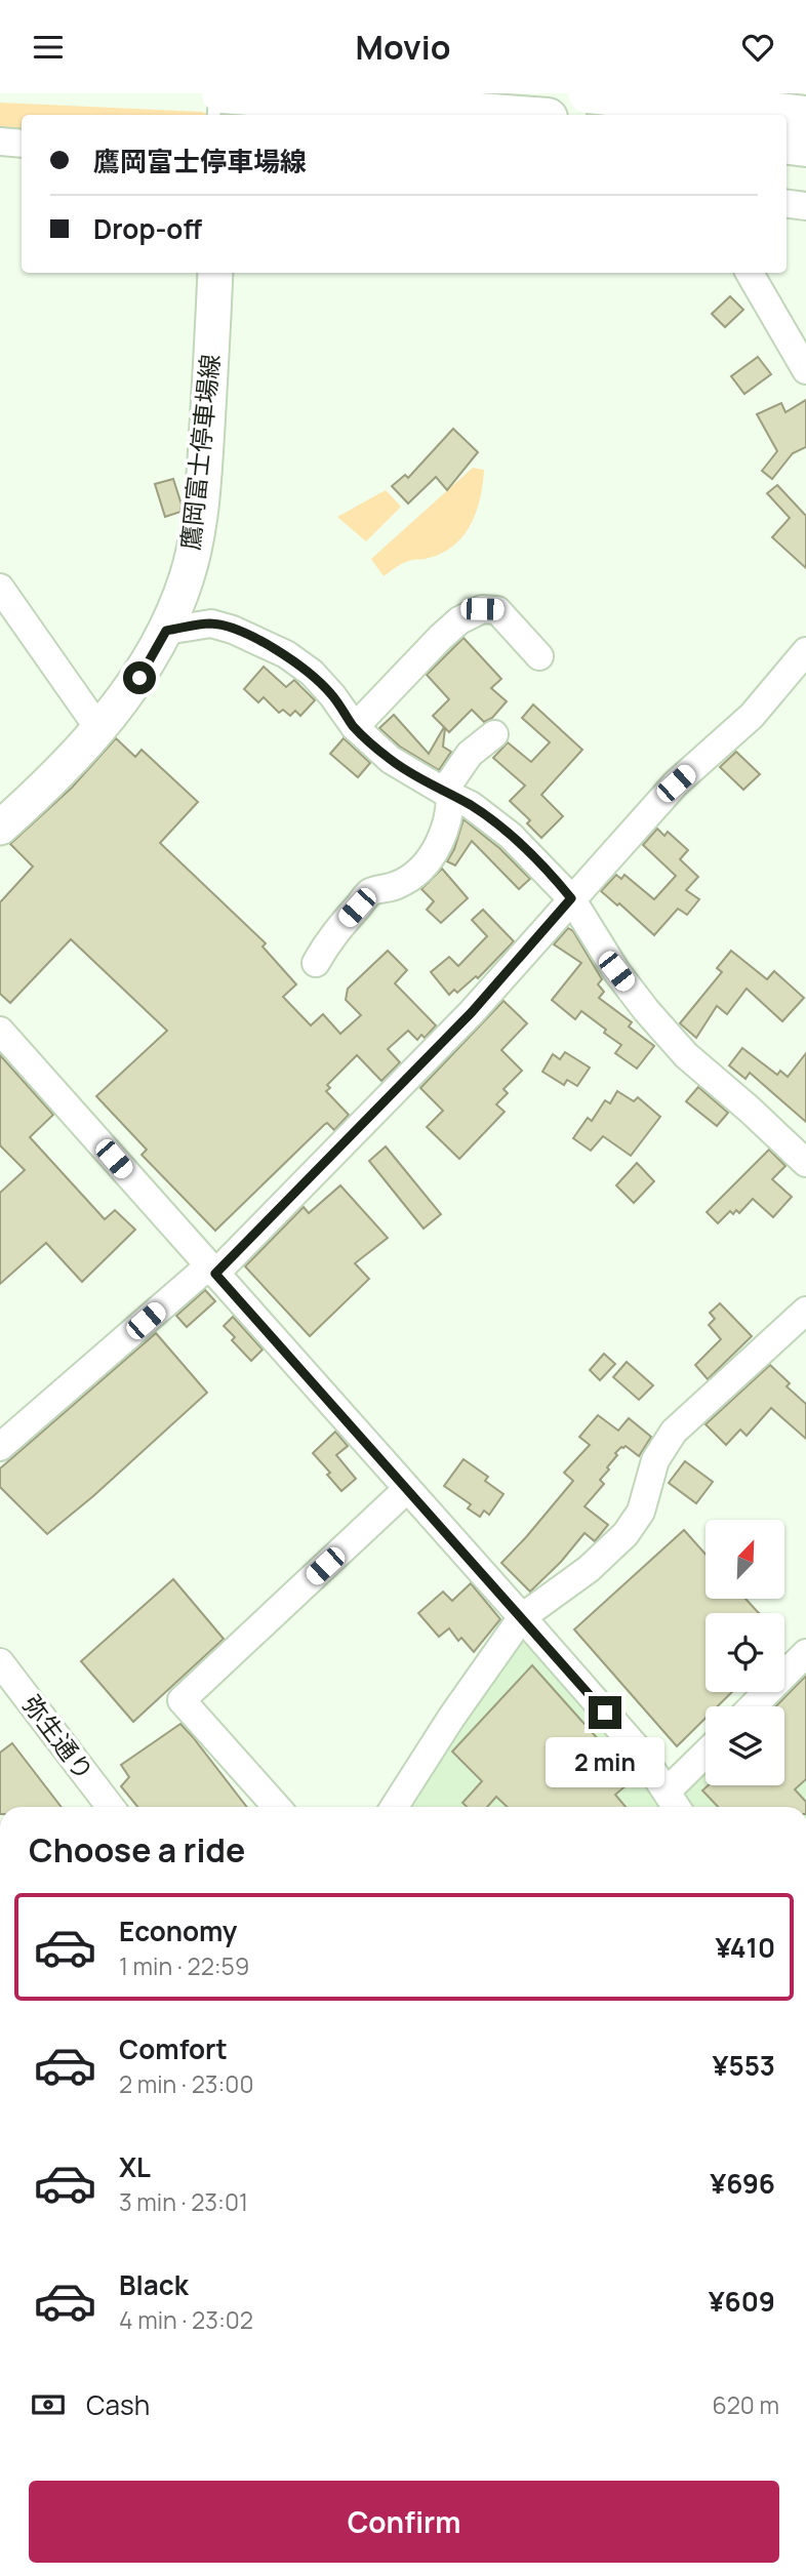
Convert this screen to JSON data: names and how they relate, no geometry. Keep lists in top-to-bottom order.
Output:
{
  "streets": {
    "main road": ["鷹岡富士停車場線"],
    "street": ["弥生通り"]
  },
  "north": "top right",
  "page": {
    "header": "Movio",
    "banner": ["鷹岡富士停車場線", "Drop-off"],
    "bubble": "2 min",
    "heading": "Choose a ride",
    "list": [
      {
        "name": "Economy",
        "note": "1 min · 22:59",
        "value": "¥410"
      },
      {
        "name": "Comfort",
        "note": "2 min · 23:00",
        "value": "¥553"
      },
      {
        "name": "XL",
        "note": "3 min · 23:01",
        "value": "¥696"
      },
      {
        "name": "Black",
        "note": "4 min · 23:02",
        "value": "¥609"
      }
    ],
    "pay": ["Cash", "620 m"],
    "buttons": "Confirm"
  }
}
